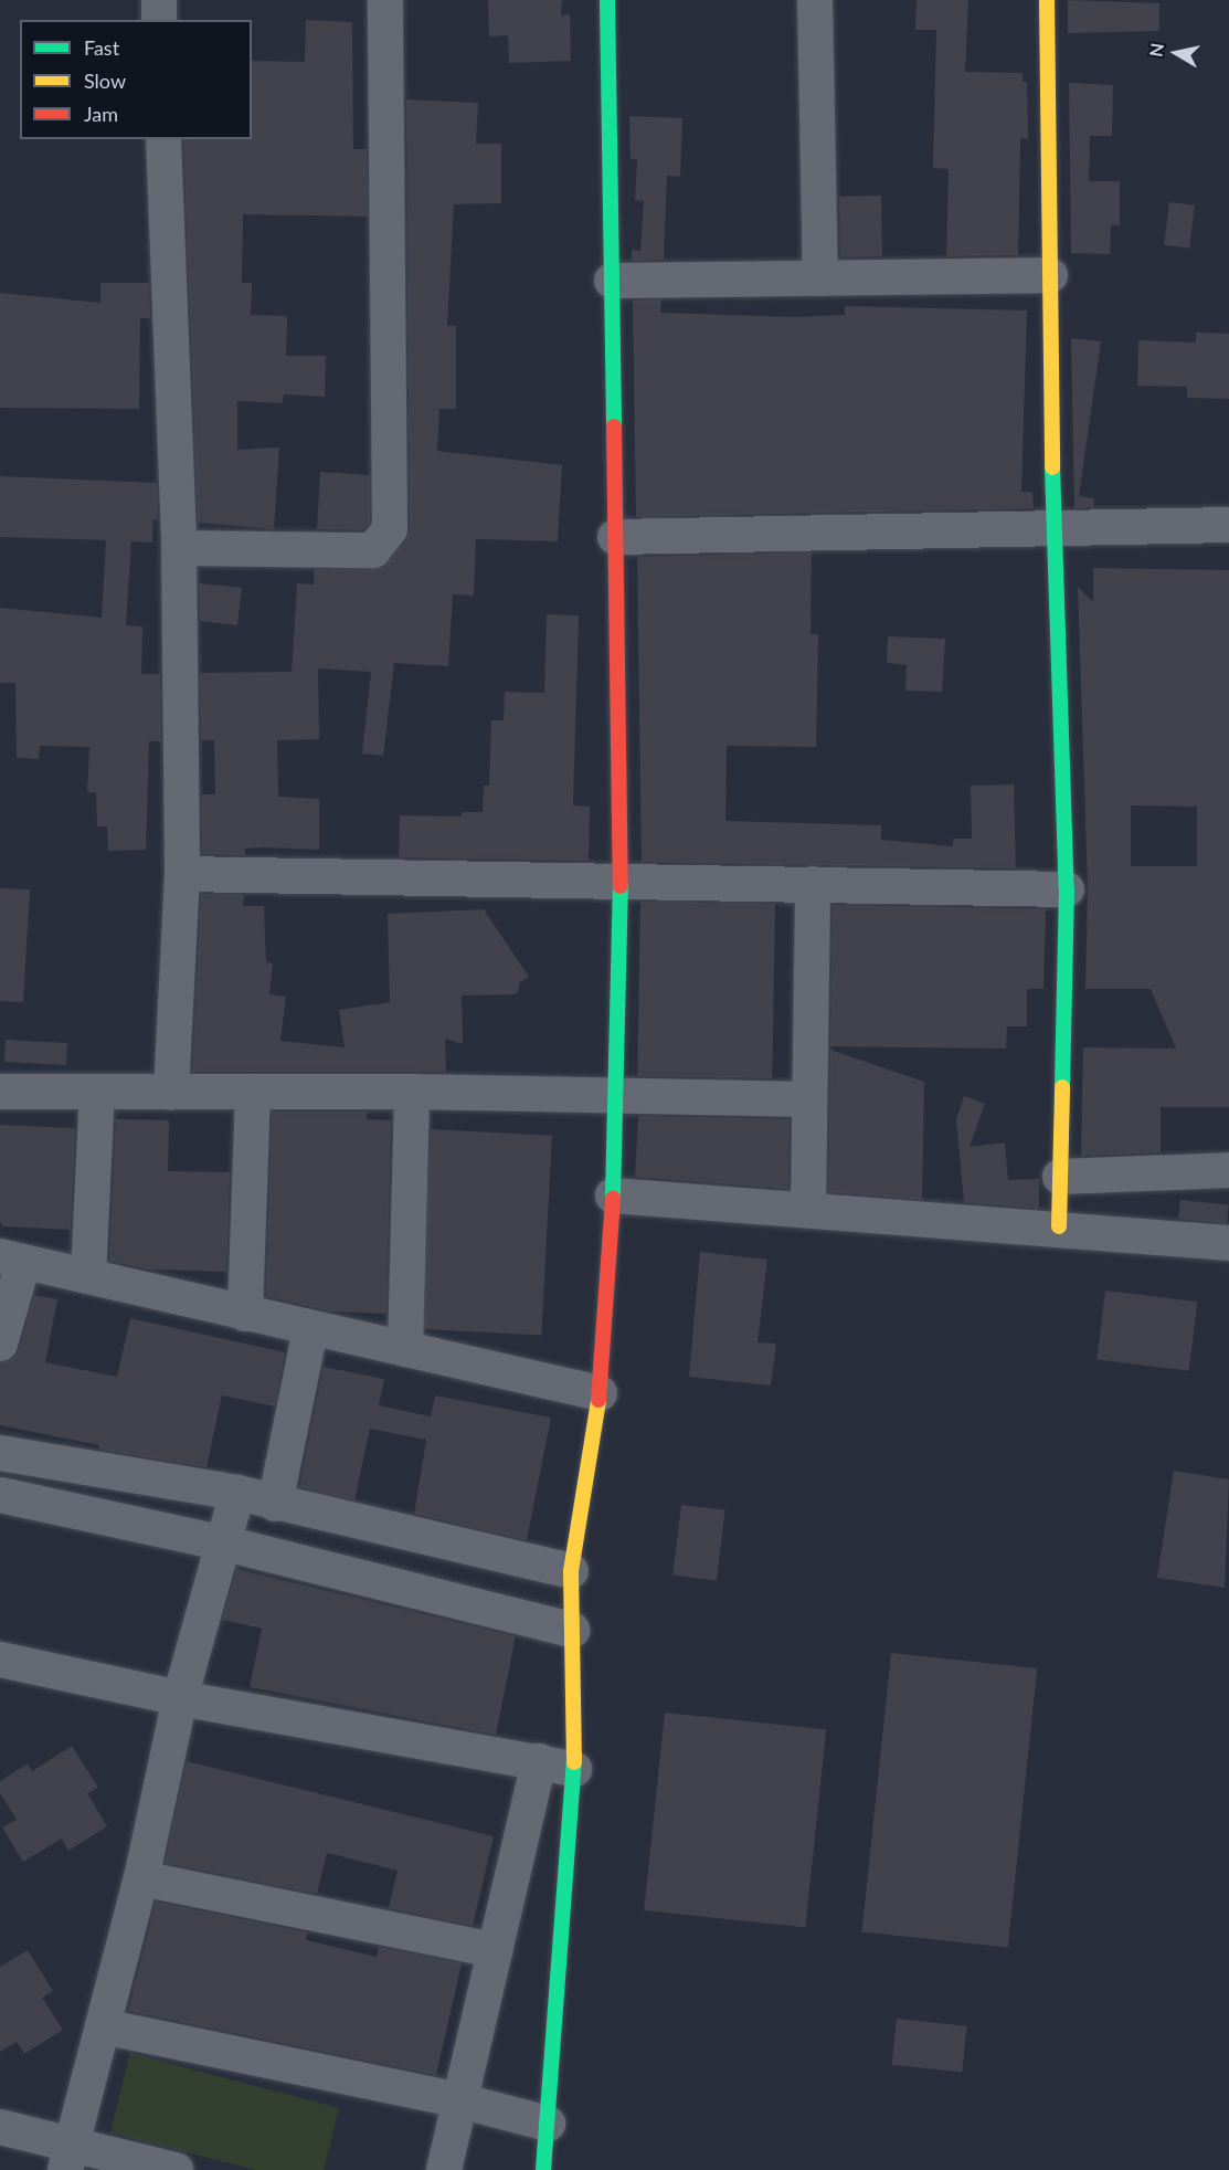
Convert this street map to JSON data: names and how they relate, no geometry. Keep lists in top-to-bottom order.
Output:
{
  "legend": ["Fast", "Slow", "Jam"],
  "north": "left"
}
